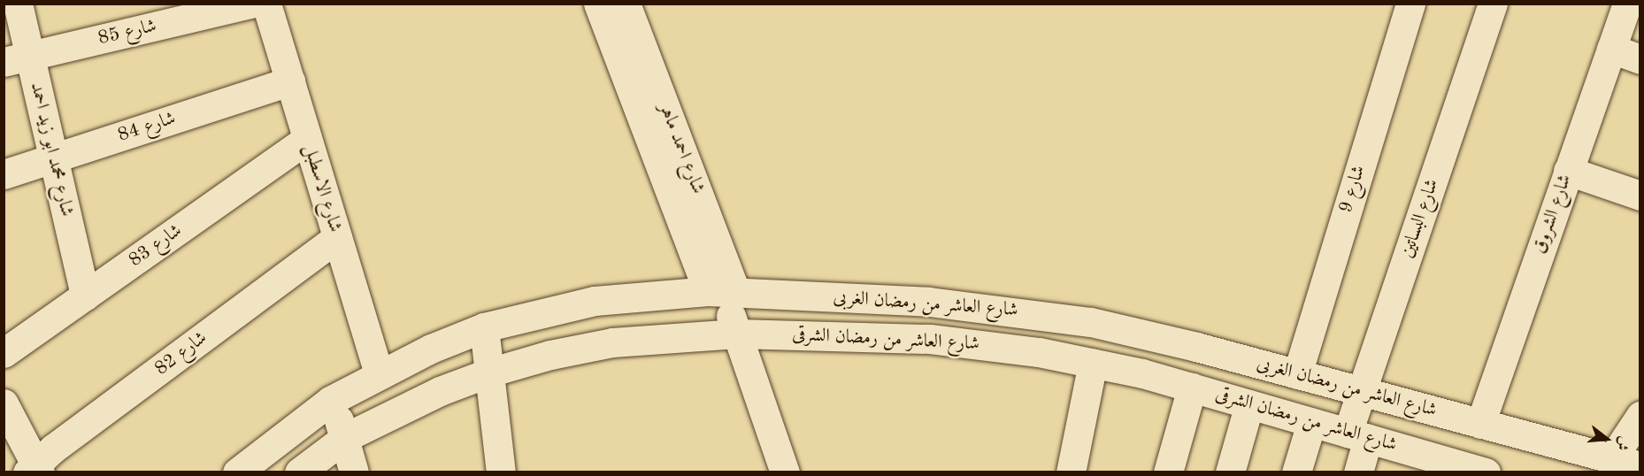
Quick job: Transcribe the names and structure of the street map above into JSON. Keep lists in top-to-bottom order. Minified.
{"streets":{"street":["شارع 85","شارع 84","شارع احمد ماهر","شارع محمد ابو زيد احمد","شارع الاسطبل","شارع 9","شارع الشروق","شارع البساتين","شارع 83","شارع العاشر من رمضان الغربى","شارع العاشر من رمضان الشرقى","شارع 82"]},"crossings":[["شارع 85","شارع محمد ابو زيد احمد"],["شارع 84","شارع محمد ابو زيد احمد"],["شارع 84","شارع الاسطبل"],["شارع احمد ماهر","شارع العاشر من رمضان الغربى"],["شارع احمد ماهر","شارع العاشر من رمضان الشرقى"],["شارع محمد ابو زيد احمد","شارع 83"],["شارع الاسطبل","شارع 83"],["شارع الاسطبل","شارع العاشر من رمضان الغربى"],["شارع الاسطبل","شارع 82"],["شارع 9","شارع العاشر من رمضان الغربى"],["شارع الشروق","شارع العاشر من رمضان الغربى"],["شارع البساتين","شارع العاشر من رمضان الغربى"],["شارع البساتين","شارع العاشر من رمضان الشرقى"]],"north":"right"}
